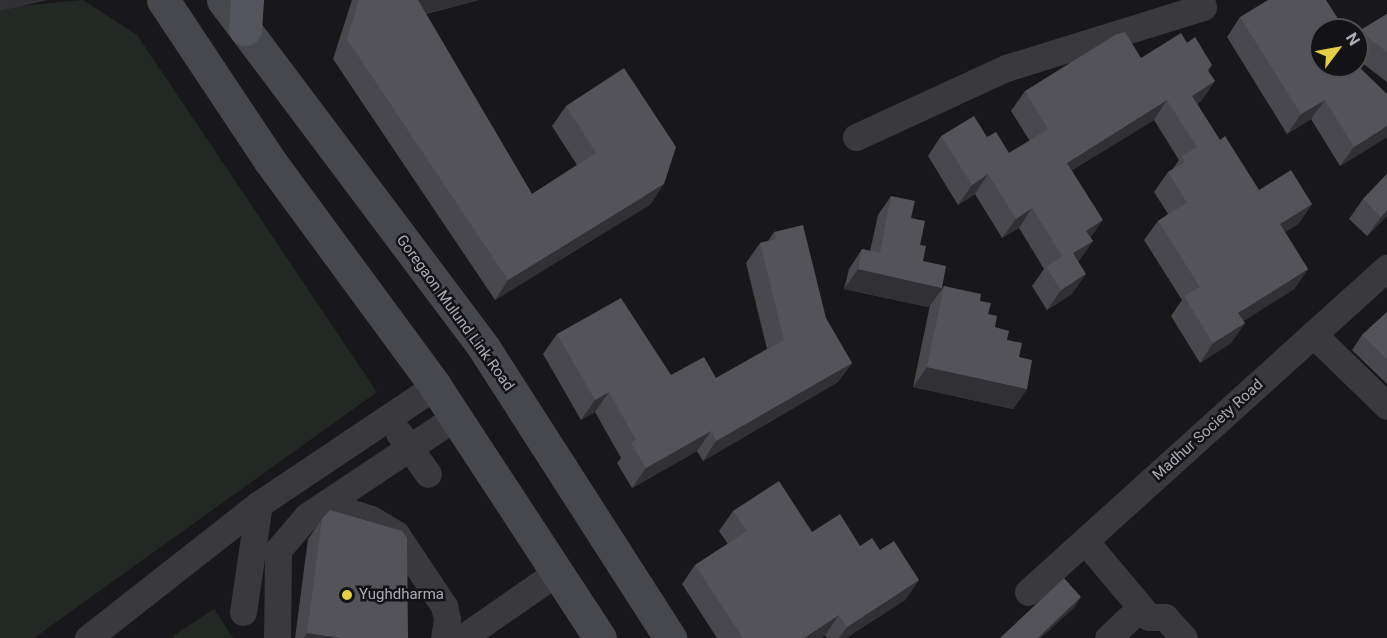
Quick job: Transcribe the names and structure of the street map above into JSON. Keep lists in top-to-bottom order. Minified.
{"streets":{"main road":["Goregaon Mulund Link Road"],"street":["Madhur Society Road"]},"places":["Yughdharma"],"north":"top right"}
